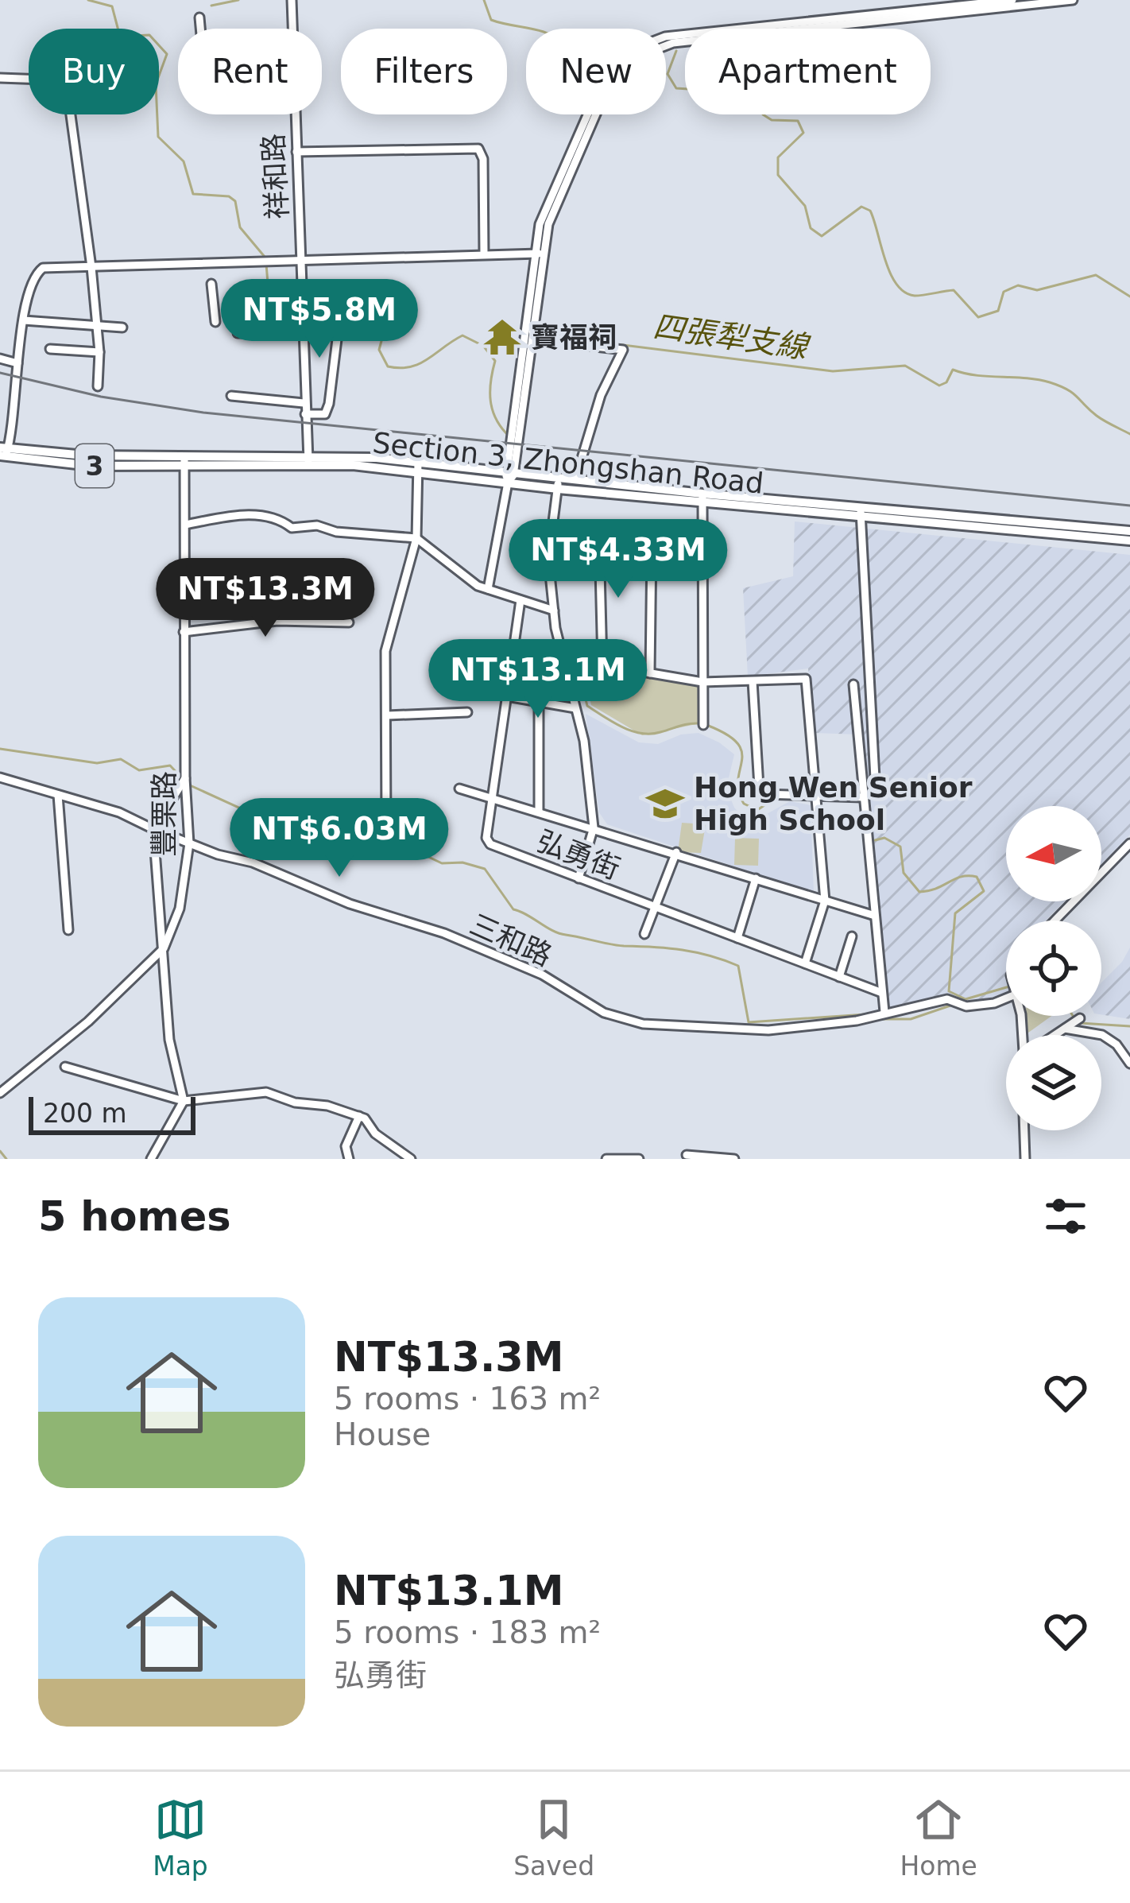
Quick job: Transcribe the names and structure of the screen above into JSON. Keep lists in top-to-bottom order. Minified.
{"streets":{"main road":["Section 3, Zhongshan Road","3"],"street":["祥和路","豐栗路","弘勇街","三和路"]},"crossings":[["祥和路","Section 3, Zhongshan Road"],["Section 3, Zhongshan Road","豐栗路"],["豐栗路","三和路"]],"water":["四張犁支線"],"places":{"temple":["寶福祠"],"school or university":["Hong Wen Senior High School"]},"scale_bar":"200 m","north":"left","page":{"chip":["Buy","Rent","Filters","New","Apartment"],"price":["NT$5.8M","NT$4.33M","NT$13.3M","NT$13.1M","NT$6.03M"],"scale":"200 m","heading":"5 homes","list":[{"name":"NT$13.3M","note":"5 rooms · 163 m² · House"},{"name":"NT$13.1M","note":"5 rooms · 183 m² · 弘勇街"}],"tabs":["Map","Saved","Home"]}}
